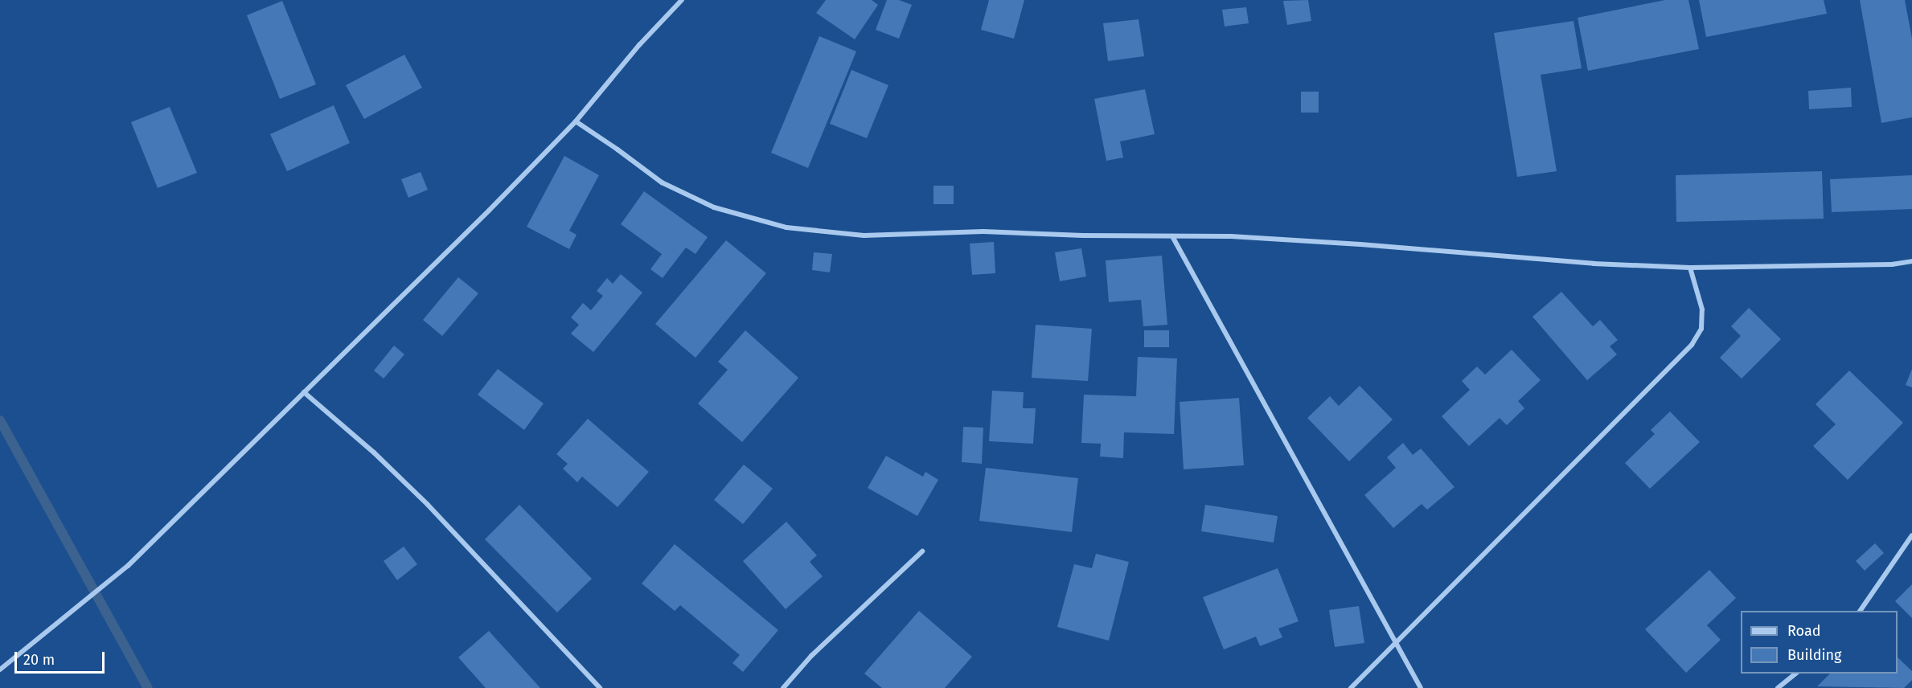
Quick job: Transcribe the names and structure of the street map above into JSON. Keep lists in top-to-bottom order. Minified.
{"legend":["Road","Building"],"scale_bar":"20 m"}
